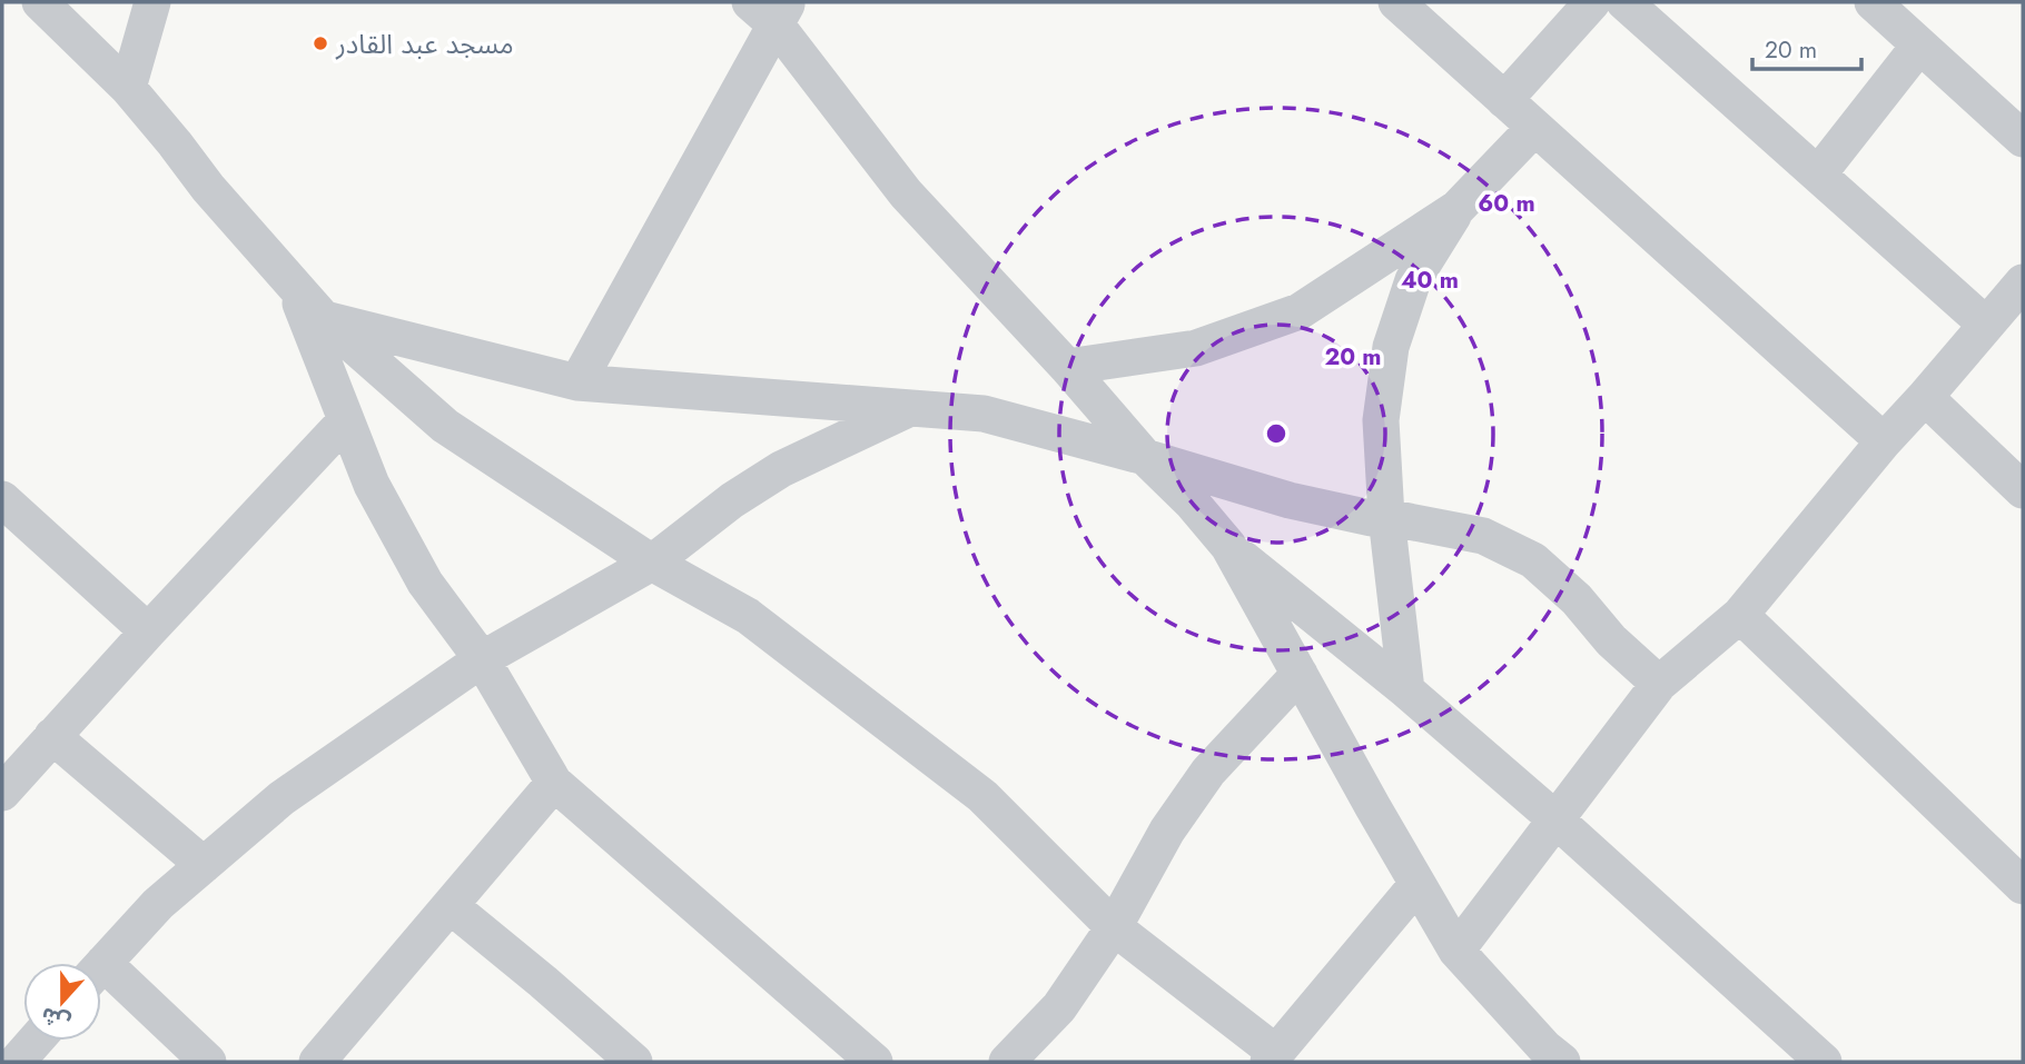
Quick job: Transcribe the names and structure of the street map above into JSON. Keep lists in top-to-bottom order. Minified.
{"places":["مسجد عبد القادر"],"scale_bar":"20 m","north":"bottom","rings":["60 m","40 m","20 m"]}
